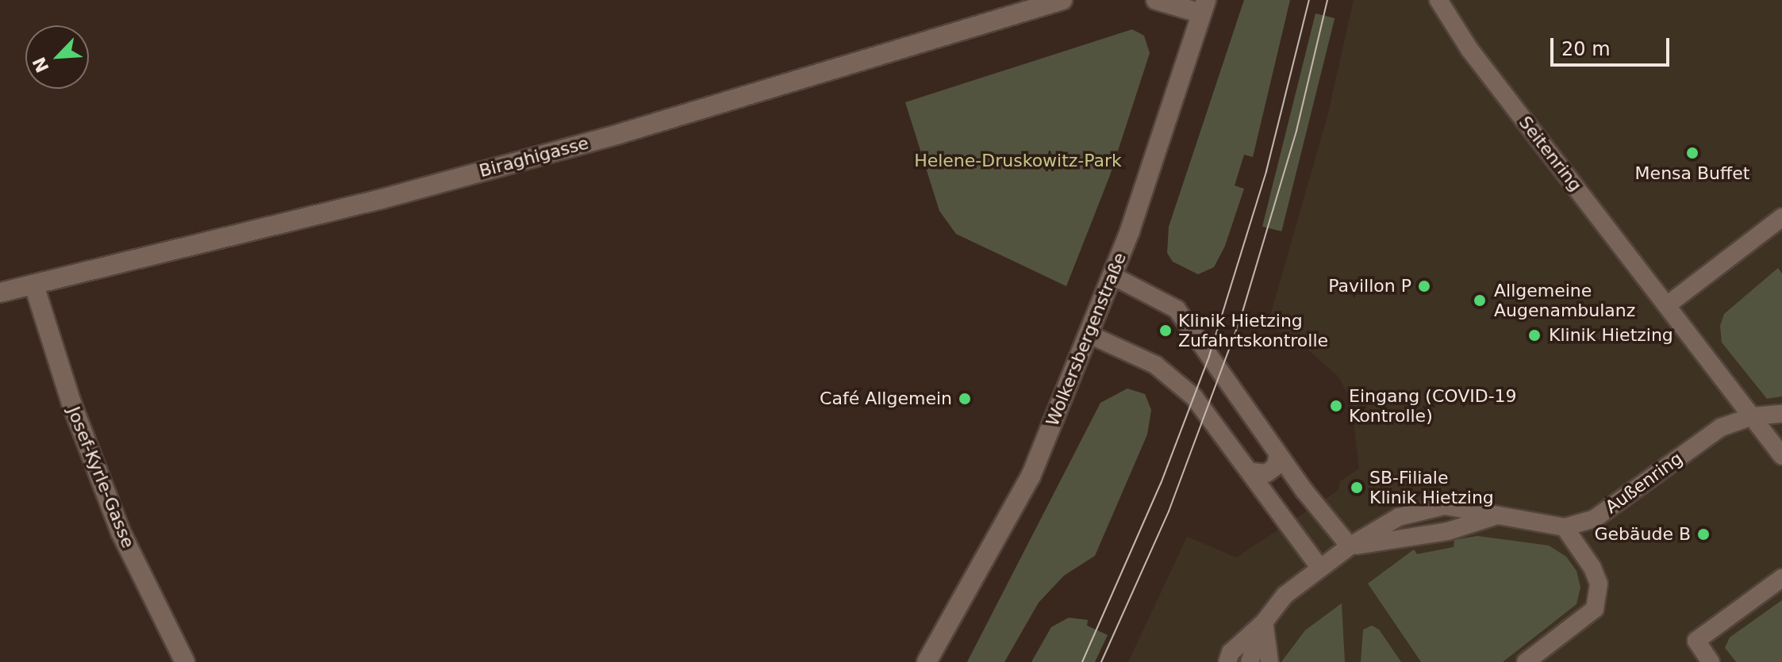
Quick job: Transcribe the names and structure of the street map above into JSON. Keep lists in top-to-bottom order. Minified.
{"streets":{"street":["Biraghigasse","Wolkersbergenstraße","Josef-Kyrle-Gasse"],"lane":["Seitenring","Außenring"]},"crossings":[["Seitenring","Außenring"],["Biraghigasse","Josef-Kyrle-Gasse"]],"parks":["Helene-Druskowitz-Park"],"places":["Mensa Buffet","Pavillon P","Allgemeine Augenambulanz","Klinik Hietzing Zufahrtskontrolle","Klinik Hietzing","Café Allgemein","Eingang (COVID-19 Kontrolle)","SB-Filiale Klinik Hietzing","Gebäude B"],"scale_bar":"20 m","north":"bottom left"}
